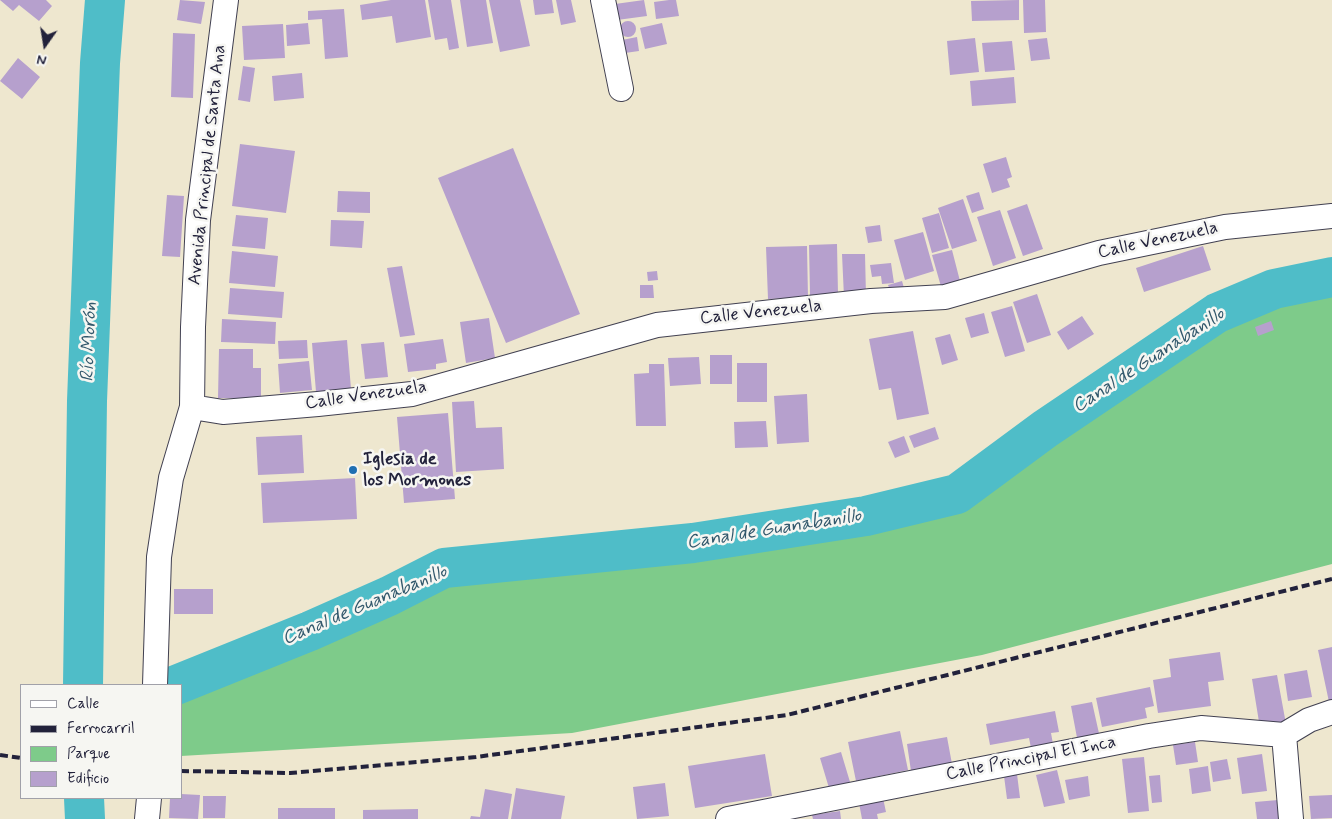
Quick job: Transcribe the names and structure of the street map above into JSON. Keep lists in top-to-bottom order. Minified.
{"streets":{"street":["Avenida Principal de Santa Ana","Calle Venezuela","Calle Principal El Inca"]},"crossings":[["Avenida Principal de Santa Ana","Calle Venezuela"]],"water":["Río Morón","Canal de Guanabanillo"],"places":["Iglesia de los Mormones"],"legend":["Calle","Ferrocarril","Parque","Edificio"],"north":"bottom"}
